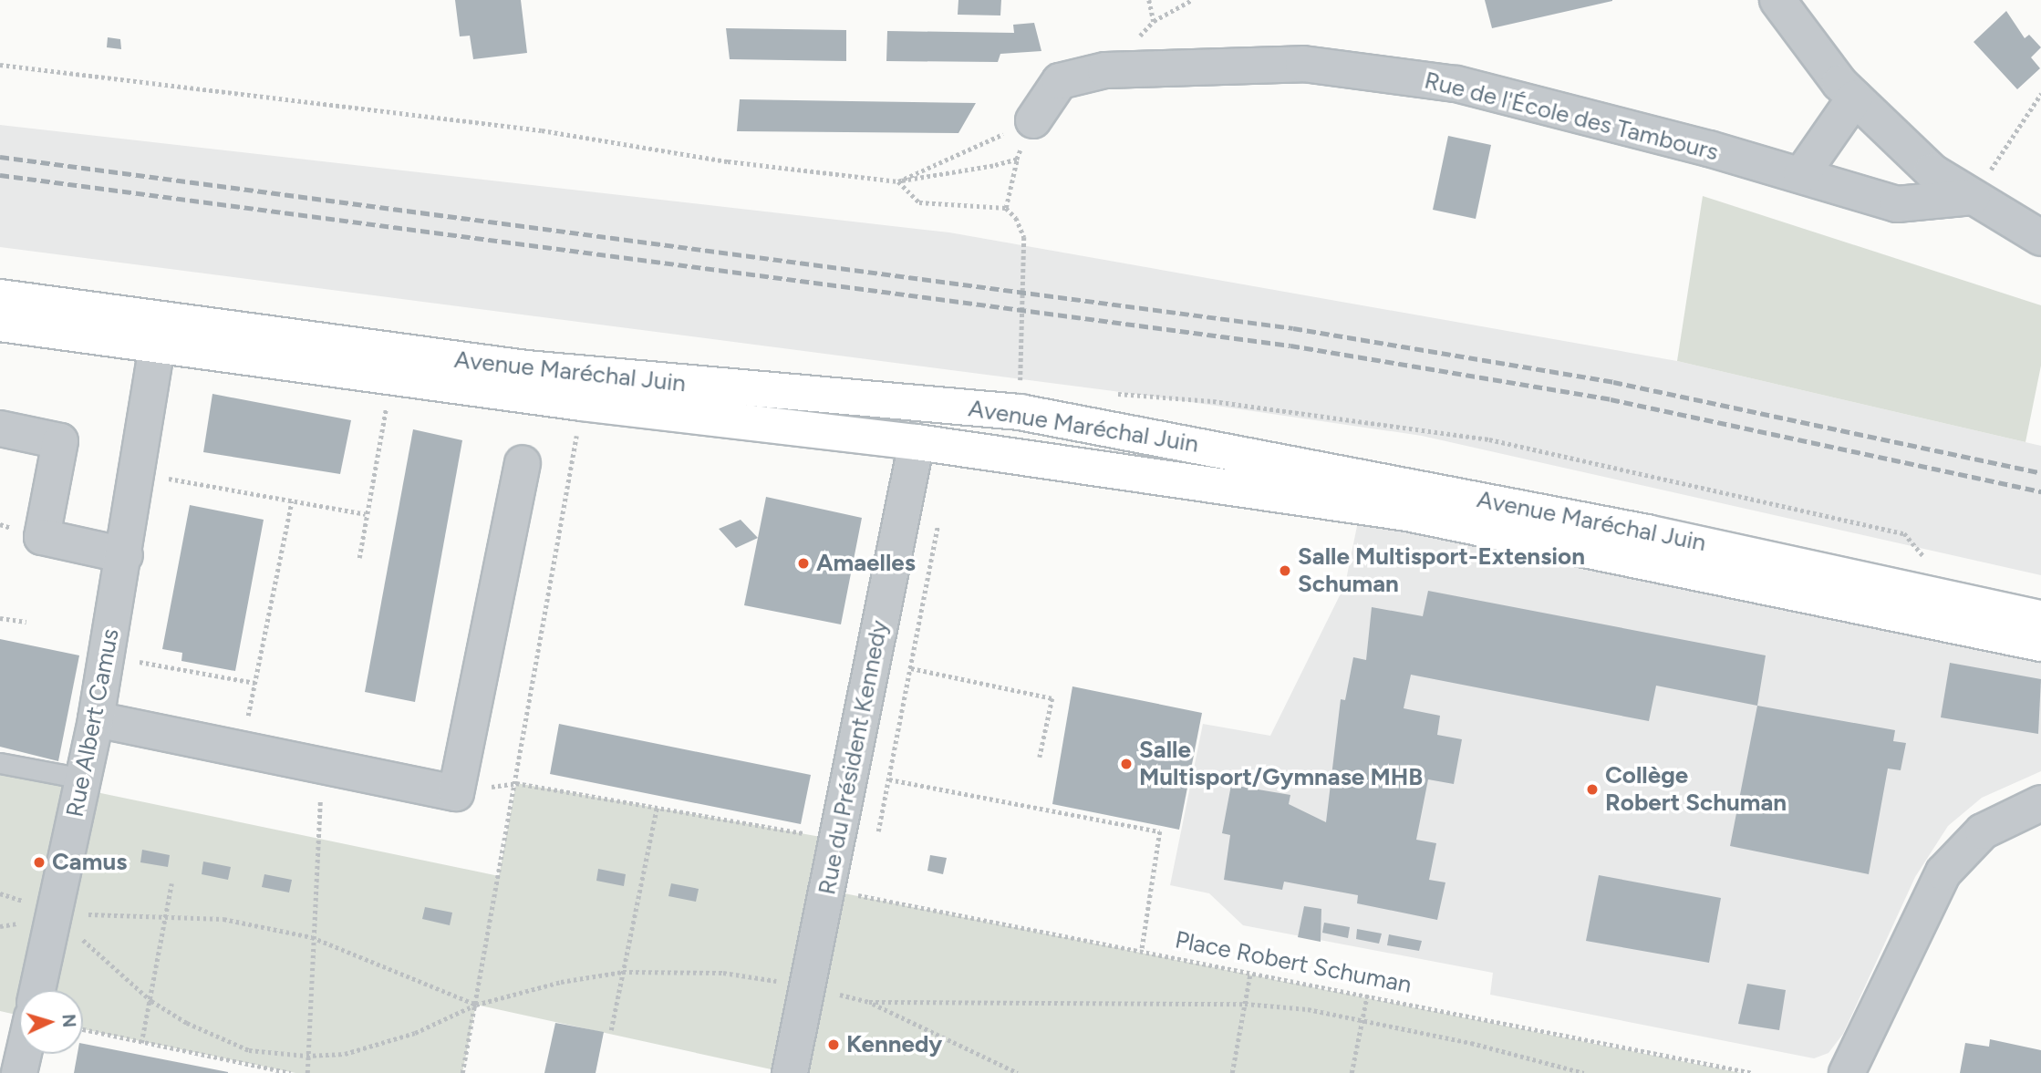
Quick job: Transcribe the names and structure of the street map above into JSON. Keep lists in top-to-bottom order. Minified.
{"streets":{"main road":["Avenue Maréchal Juin"],"street":["Rue de l'École des Tambours","Rue Albert Camus","Rue du Président Kennedy"],"path":["Place Robert Schuman"]},"crossings":[["Avenue Maréchal Juin","Rue Albert Camus"],["Avenue Maréchal Juin","Rue du Président Kennedy"],["Rue du Président Kennedy","Place Robert Schuman"]],"places":["Amaelles","Salle Multisport-Extension Schuman","Salle Multisport/Gymnase MHB","Collège Robert Schuman","Camus","Kennedy"],"north":"right"}
